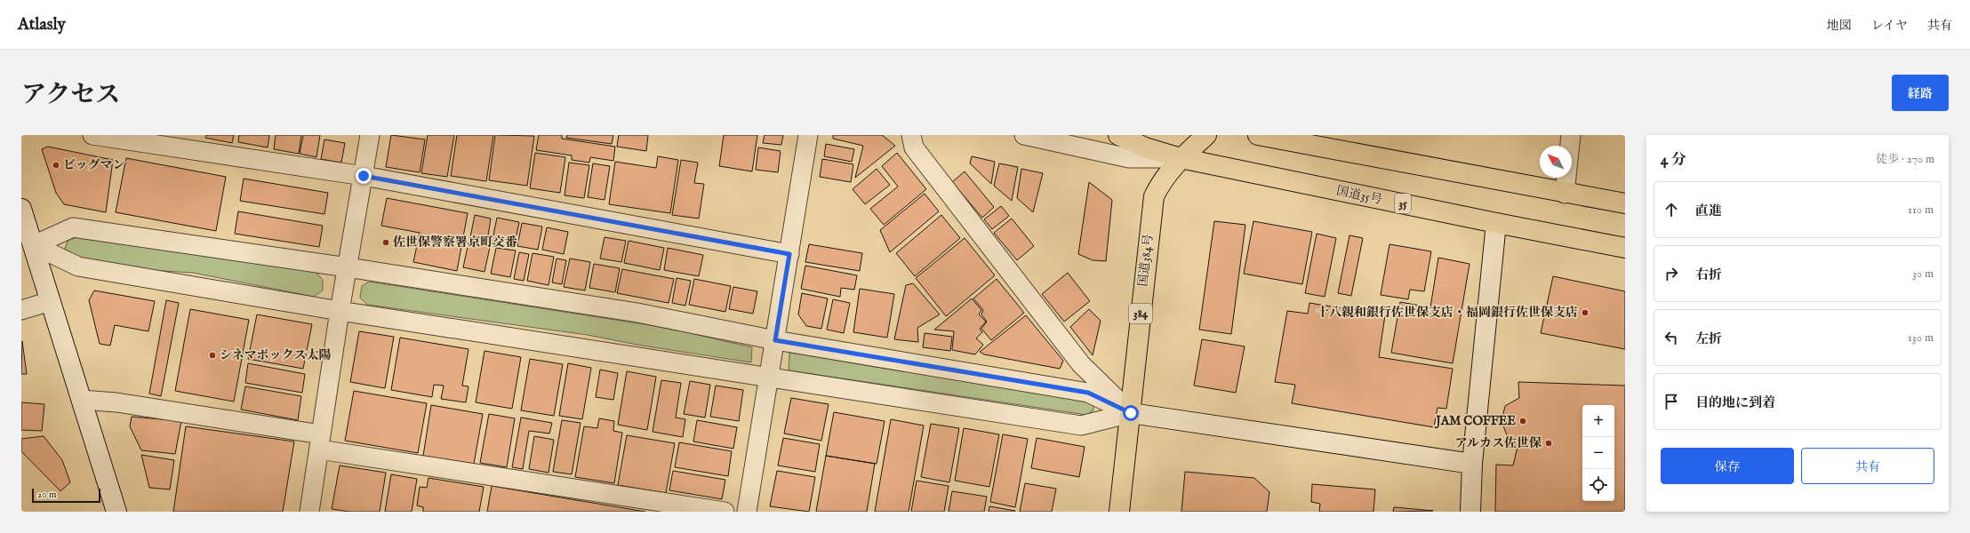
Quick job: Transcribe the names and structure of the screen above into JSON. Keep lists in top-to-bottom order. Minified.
{"streets":{"highway":["国道35号","35","国道384号","384"]},"crossings":[["国道35号","国道384号"]],"places":["ビッグマン","佐世保警察署京町交番","十八親和銀行佐世保支店・福岡銀行佐世保支店","シネマボックス太陽","JAM COFFEE","アルカス佐世保"],"scale_bar":"20 m","north":"top left","page":{"header":"Atlasly","nav":["地図","レイヤ","共有"],"title":"アクセス","buttons":["経路",["保存","共有"]],"heading":["4 分","徒歩 · 270 m"],"list":[["直進","110 m"],["右折","30 m"],["左折","130 m"],"目的地に到着"],"map_buttons":["+","−"],"scale":"20 m"}}
